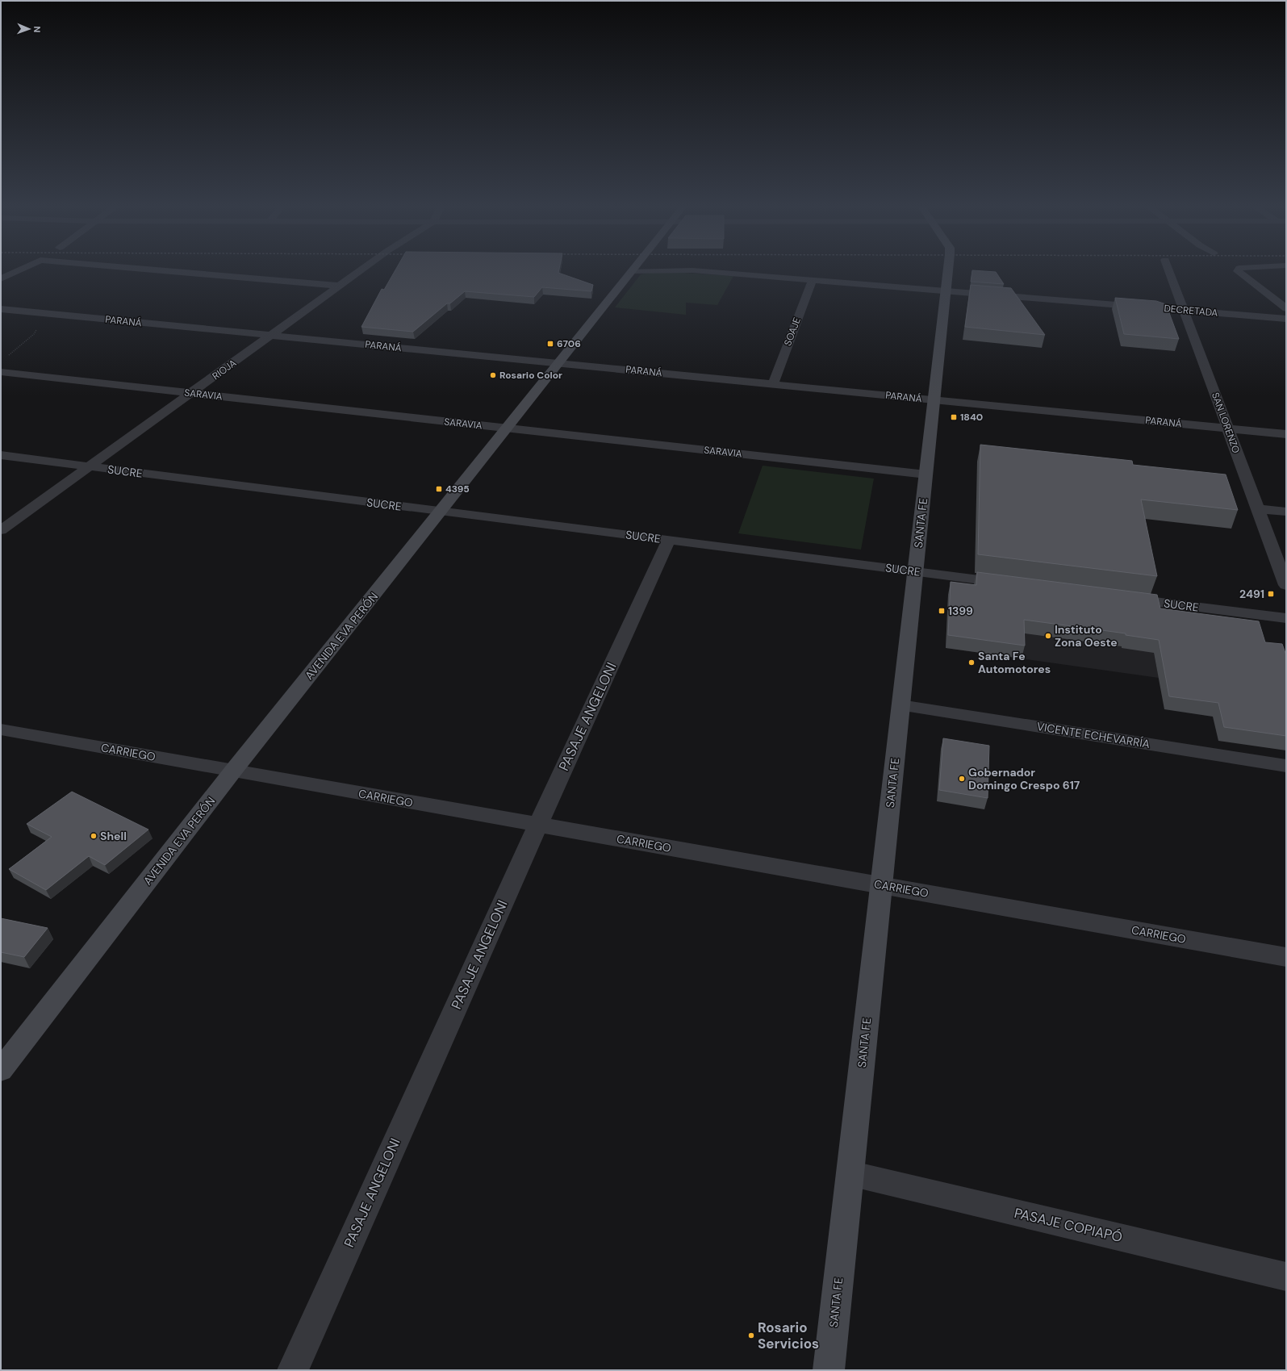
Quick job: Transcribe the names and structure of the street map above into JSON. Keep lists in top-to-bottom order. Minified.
{"streets":{"main road":["SANTA FE","AVENIDA EVA PERÓN"],"street":["DECRETADA","PARANÁ","SOAJE","RIOJA","SARAVIA","SAN LORENZO","SUCRE","PASAJE ANGELONI","VICENTE ECHEVARRÍA","CARRIEGO","PASAJE COPIAPÓ"]},"crossings":[["DECRETADA","SOAJE"],["DECRETADA","SAN LORENZO"],["DECRETADA","SANTA FE"],["DECRETADA","AVENIDA EVA PERÓN"],["PARANÁ","SOAJE"],["PARANÁ","RIOJA"],["PARANÁ","SAN LORENZO"],["PARANÁ","SANTA FE"],["PARANÁ","AVENIDA EVA PERÓN"],["RIOJA","SARAVIA"],["RIOJA","SUCRE"],["SARAVIA","SANTA FE"],["SARAVIA","AVENIDA EVA PERÓN"],["SUCRE","SANTA FE"],["SUCRE","AVENIDA EVA PERÓN"],["SUCRE","PASAJE ANGELONI"],["SANTA FE","VICENTE ECHEVARRÍA"],["SANTA FE","CARRIEGO"],["SANTA FE","PASAJE COPIAPÓ"],["AVENIDA EVA PERÓN","CARRIEGO"],["PASAJE ANGELONI","CARRIEGO"]],"places":{"transit":["6706","1840","4395","2491","1399"],"other":["Rosario Color","Instituto Zona Oeste","Santa Fe Automotores","Gobernador Domingo Crespo 617","Shell","Rosario Servicios"]},"north":"right"}
